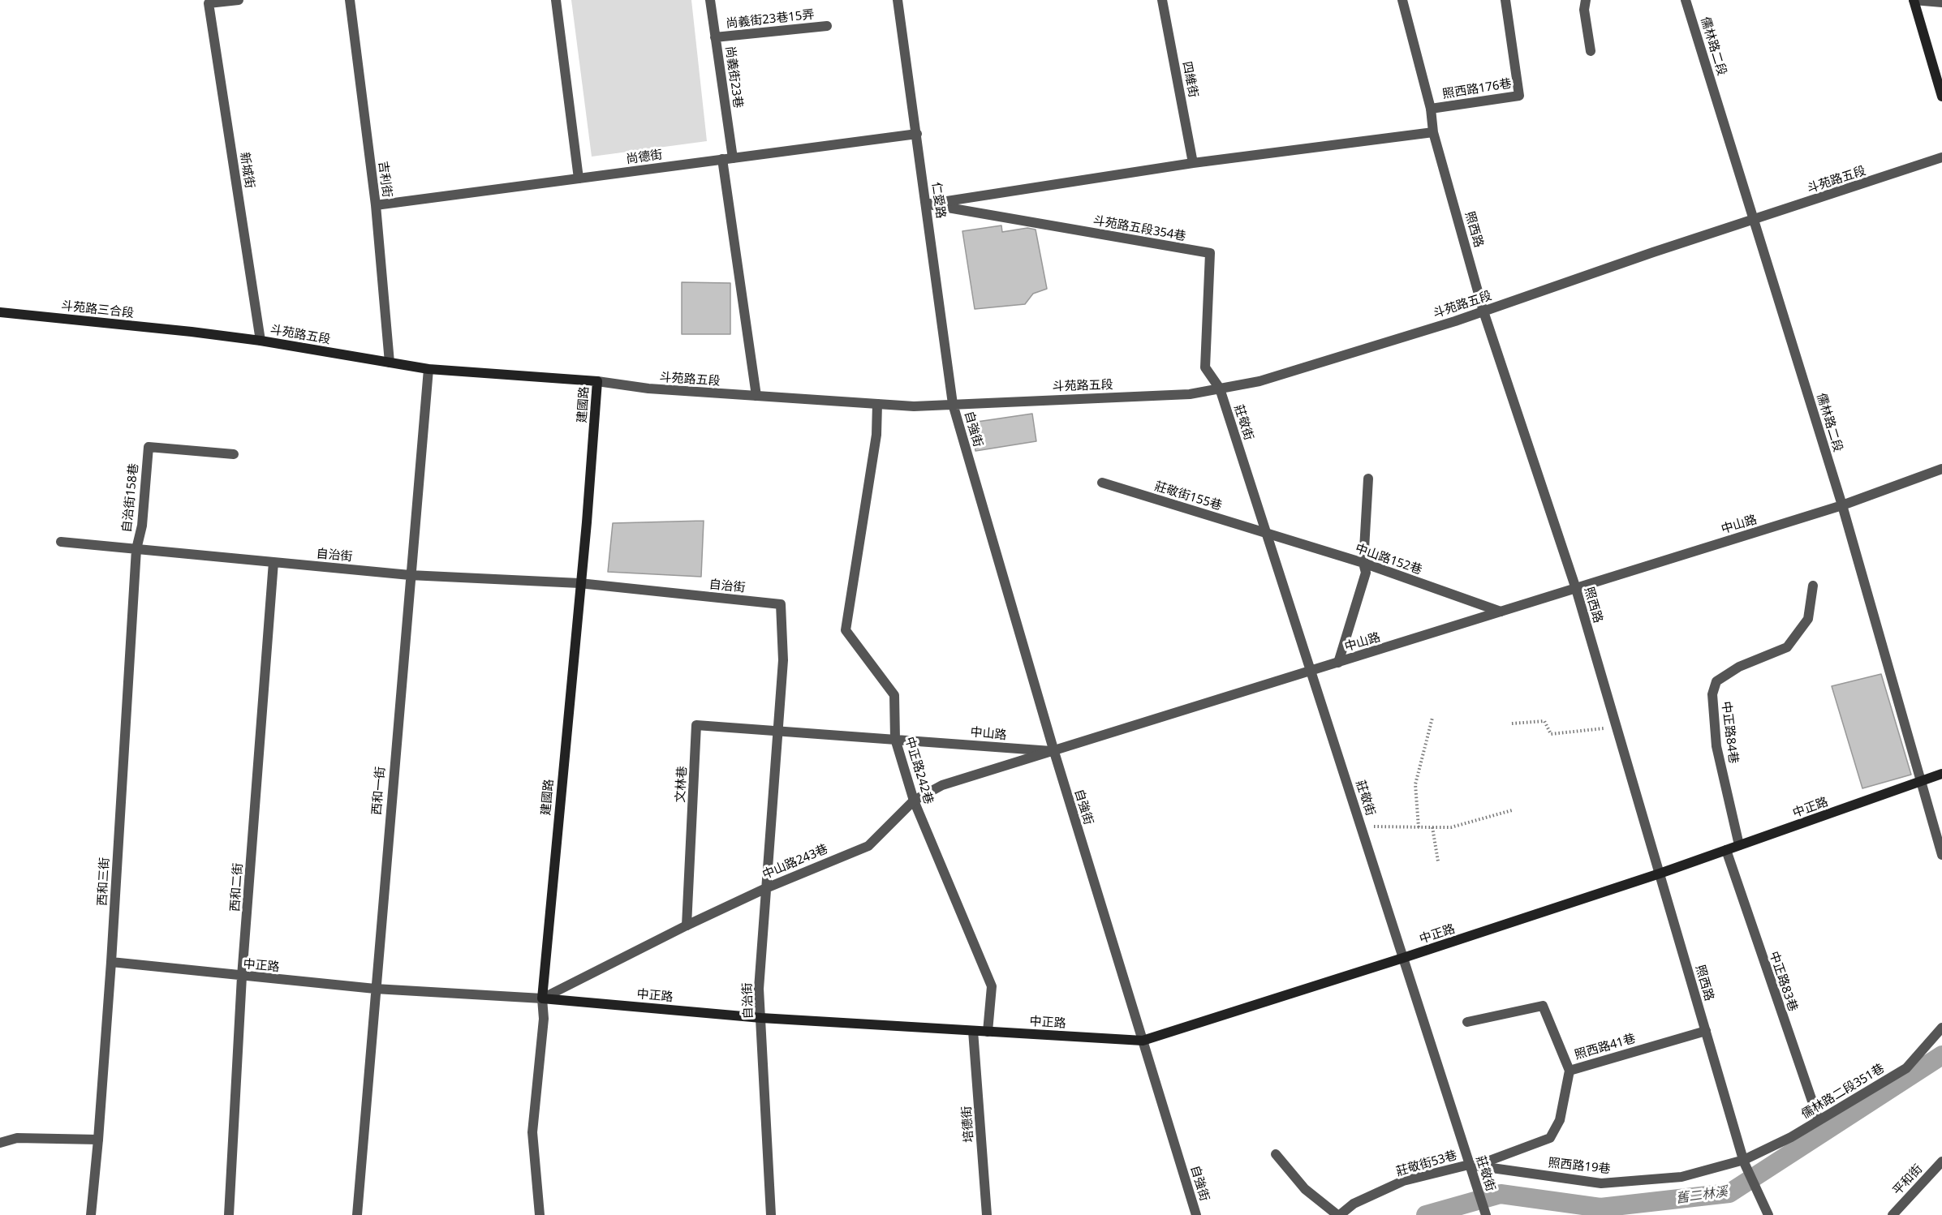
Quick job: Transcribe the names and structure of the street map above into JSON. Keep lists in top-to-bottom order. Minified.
{"streets":{"main road":["斗苑路五段","斗苑路三合段","建國路","中正路"],"street":["尚義街23巷15弄","儒林路二段","尚義街23巷","四維街","照西路176巷","尚德街","新城街","吉利街","仁愛路","斗苑路五段354巷","照西路","莊敬街","自強街","莊敬街155巷","自治街158巷","中山路","自治街","中山路152巷","中正路84巷","中正路242巷","文林巷","西和一街","中山路243巷","西和三街","西和二街","中正路83巷","照西路41巷","儒林路二段351巷","培德街","莊敬街53巷","照西路19巷","平和街"]},"crossings":[["尚義街23巷15弄","尚義街23巷"],["儒林路二段","斗苑路五段"],["儒林路二段","中山路"],["儒林路二段","中正路"],["尚義街23巷","尚德街"],["尚義街23巷","斗苑路五段"],["照西路176巷","照西路"],["尚德街","吉利街"],["尚德街","仁愛路"],["新城街","斗苑路五段"],["吉利街","斗苑路五段"],["斗苑路五段","仁愛路"],["斗苑路五段","斗苑路五段354巷"],["斗苑路五段","照西路"],["斗苑路五段","斗苑路三合段"],["斗苑路五段","建國路"],["斗苑路五段","莊敬街"],["斗苑路五段","自強街"],["斗苑路五段","中正路242巷"],["斗苑路五段","西和一街"],["仁愛路","斗苑路五段354巷"],["仁愛路","自強街"],["斗苑路五段354巷","莊敬街"],["照西路","中山路"],["照西路","中正路"],["照西路","照西路41巷"],["照西路","儒林路二段351巷"],["照西路","照西路19巷"],["建國路","自治街"],["建國路","中正路"],["建國路","中山路243巷"],["莊敬街","莊敬街155巷"],["莊敬街","中山路"],["莊敬街","中山路152巷"],["莊敬街","中正路"],["莊敬街","莊敬街53巷"],["莊敬街","照西路19巷"],["自強街","中山路"],["自強街","中正路"],["自強街","中山路243巷"],["莊敬街155巷","中山路152巷"],["自治街158巷","自治街"],["自治街158巷","西和三街"],["中山路","自治街"],["中山路","中山路152巷"],["中山路","中正路242巷"],["中山路","文林巷"],["中山路","中山路243巷"],["自治街","文林巷"],["自治街","西和一街"],["自治街","中正路"],["自治街","中山路243巷"],["自治街","西和三街"],["自治街","西和二街"],["中正路84巷","中正路"],["中正路242巷","中正路"],["中正路242巷","中山路243巷"],["文林巷","中山路243巷"],["西和一街","中正路"],["中正路","中山路243巷"],["中正路","西和三街"],["中正路","西和二街"],["中正路","中正路83巷"],["中正路","培德街"],["中正路83巷","儒林路二段351巷"],["照西路41巷","莊敬街53巷"],["儒林路二段351巷","照西路19巷"],["莊敬街53巷","照西路19巷"]],"water":["舊二林溪"]}
